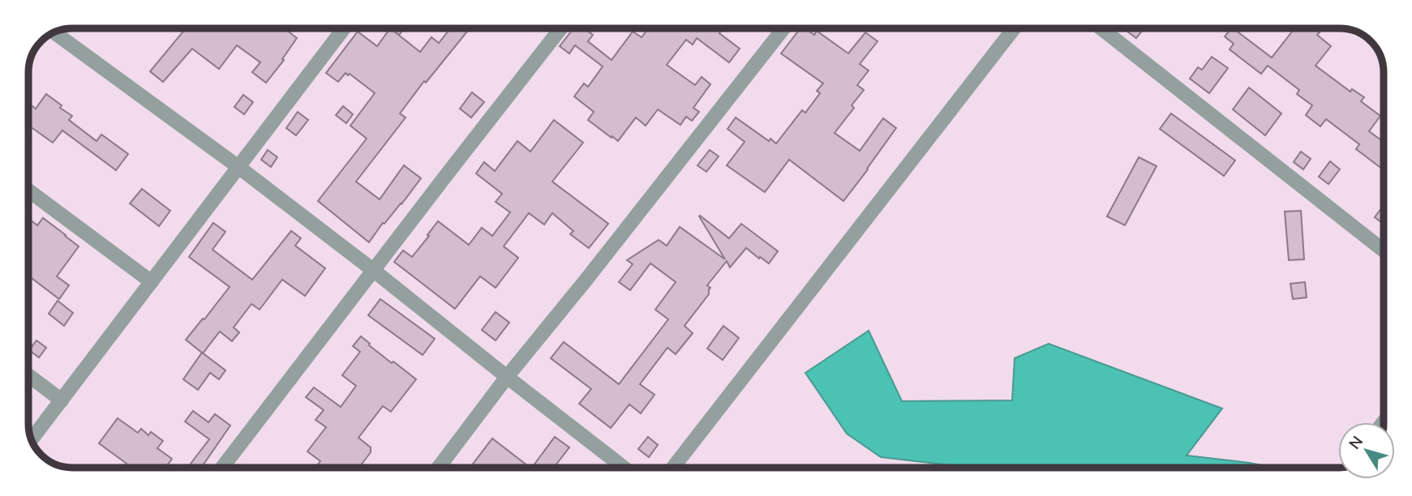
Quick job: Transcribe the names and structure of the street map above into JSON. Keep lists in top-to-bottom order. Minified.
{"north":"top left"}
